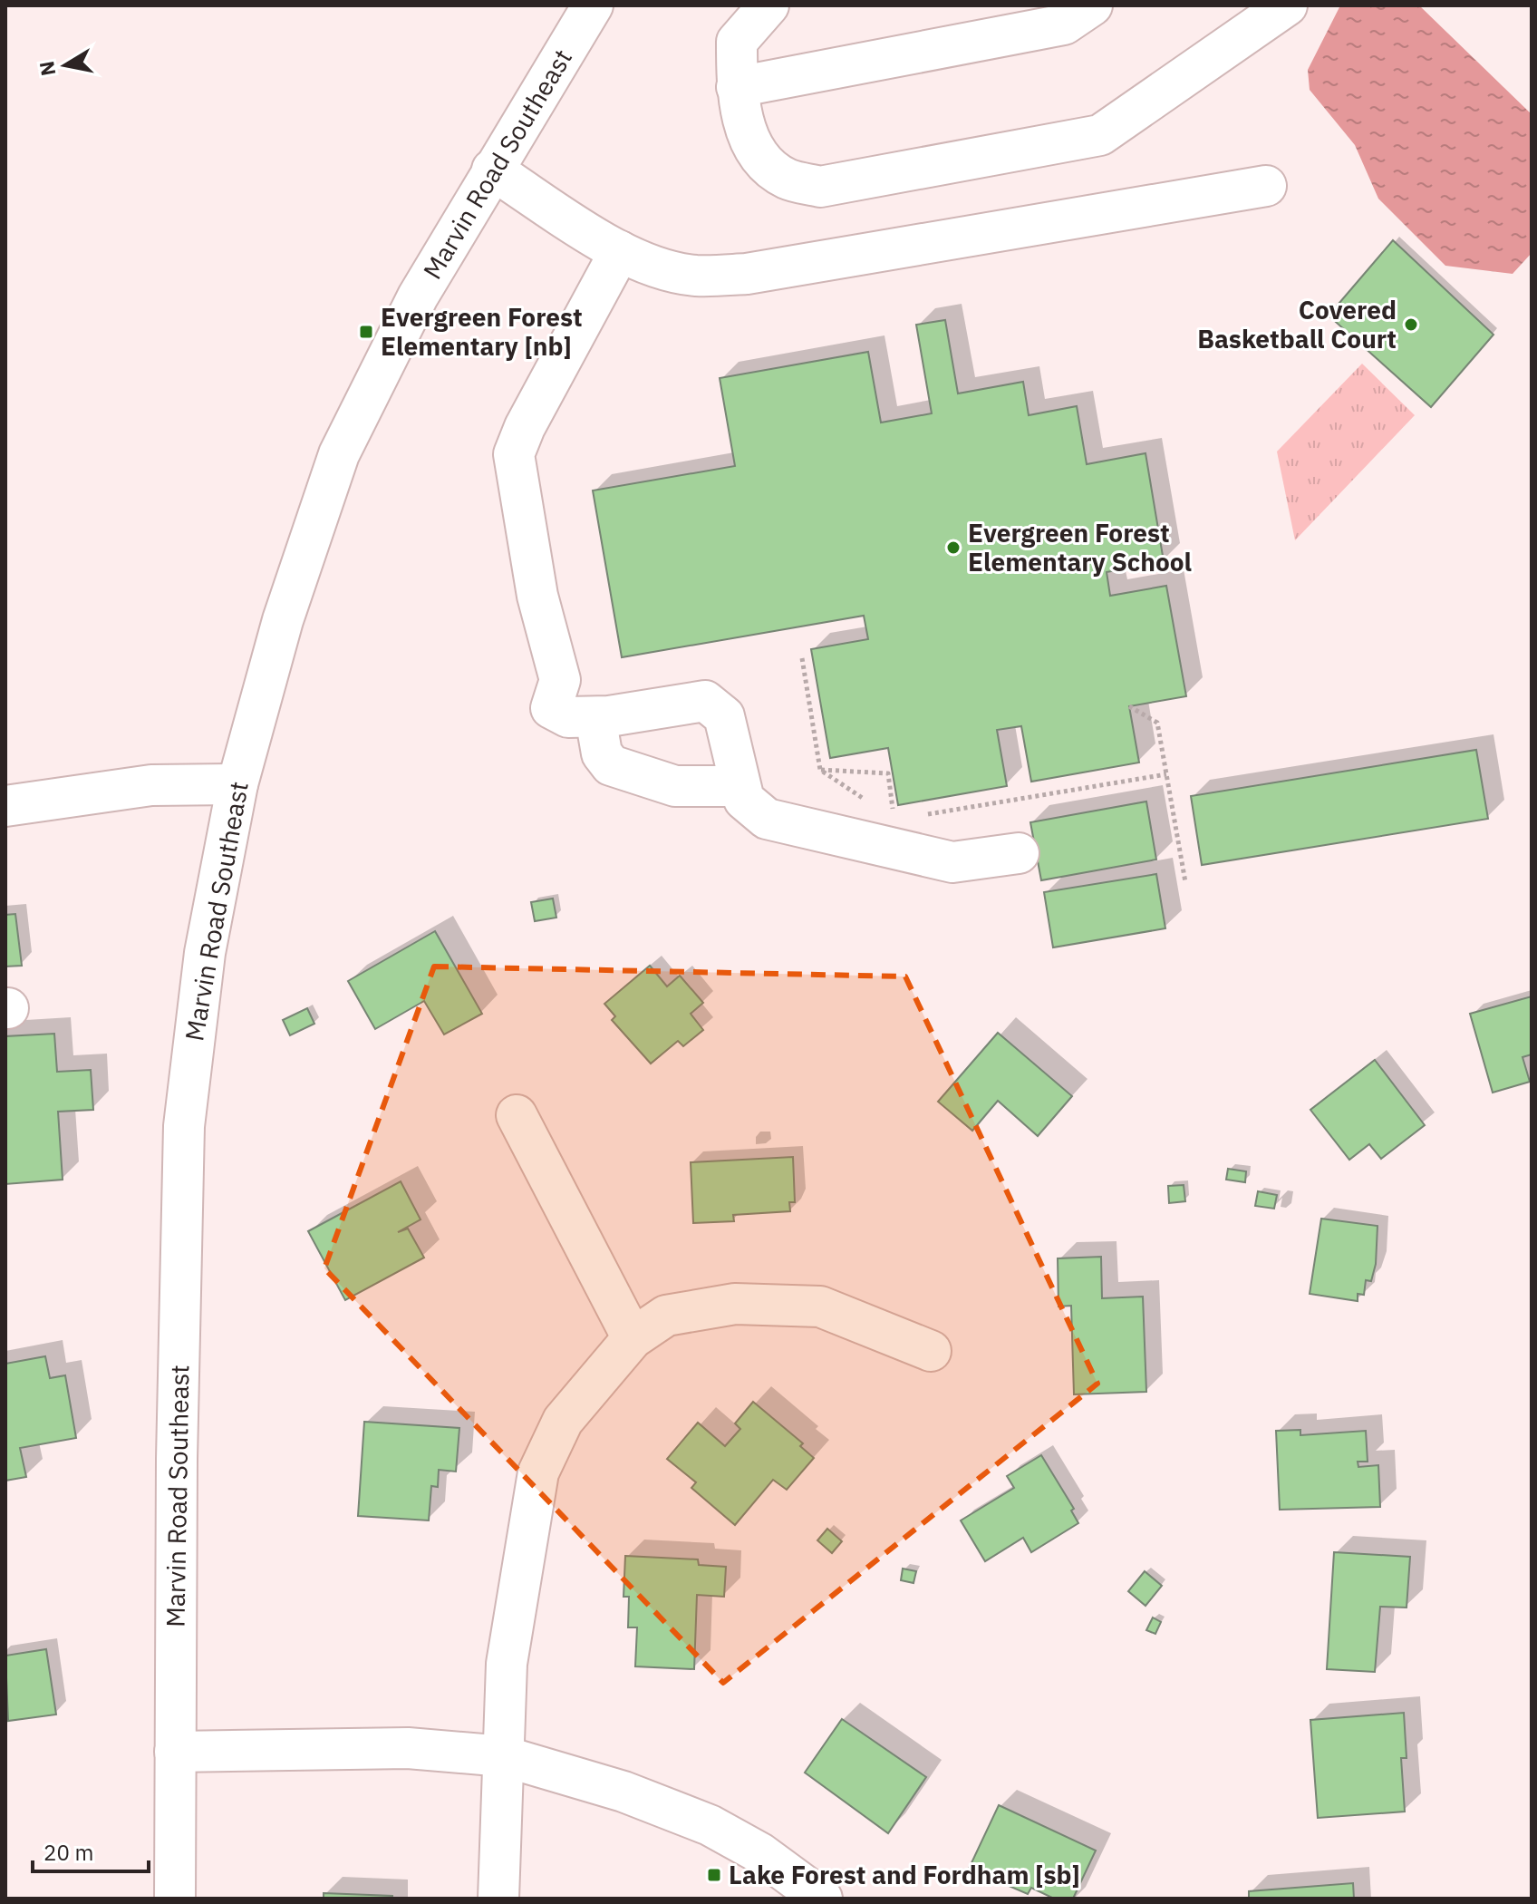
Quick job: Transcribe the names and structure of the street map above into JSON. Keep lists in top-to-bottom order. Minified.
{"streets":{"street":["Marvin Road Southeast"]},"places":{"other":["Covered Basketball Court","Evergreen Forest Elementary School"],"transit":["Evergreen Forest Elementary [nb]","Lake Forest and Fordham [sb]"]},"scale_bar":"20 m","north":"left"}
